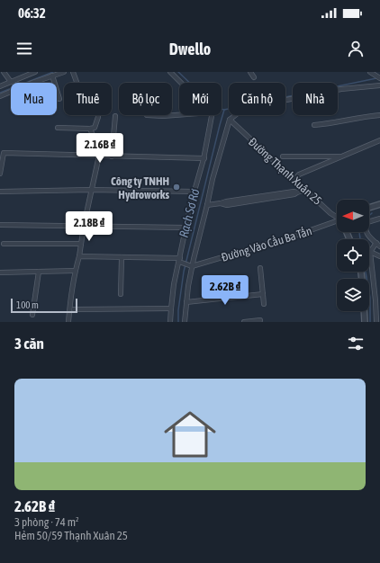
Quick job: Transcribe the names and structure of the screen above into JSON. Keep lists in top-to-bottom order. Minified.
{"streets":{"street":["Đường Thạnh Xuân 25","Đường Vào Cầu Ba Tấn"]},"water":["Rạch Sơ Rơ"],"places":["Công ty TNHH Hydroworks"],"scale_bar":"100 m","north":"left","page":{"status":"06:32","header":"Dwello","chip":["Mua","Thuê","Bộ lọc","Mới","Căn hộ","Nhà"],"price":["2.16B ₫","2.18B ₫","2.62B ₫"],"scale":"100 m","heading":"3 căn","list":[{"name":"2.62B ₫","note":"3 phòng · 74 m² · Hẻm 50/59 Thạnh Xuân 25"}]}}
